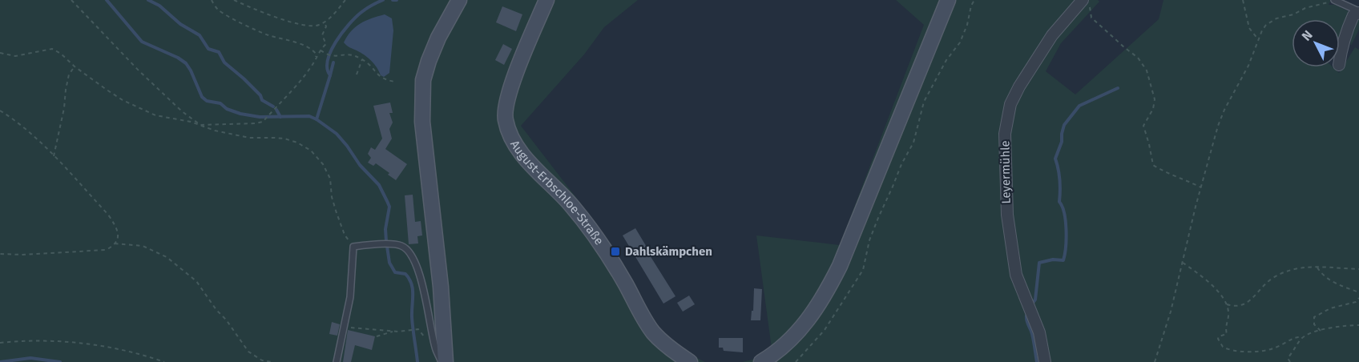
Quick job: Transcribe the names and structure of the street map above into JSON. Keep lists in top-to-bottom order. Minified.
{"streets":{"main road":["August-Erbschloe-Straße"],"street":["Leyermühle"]},"places":{"transit":["Dahlskämpchen"]},"north":"top left"}
